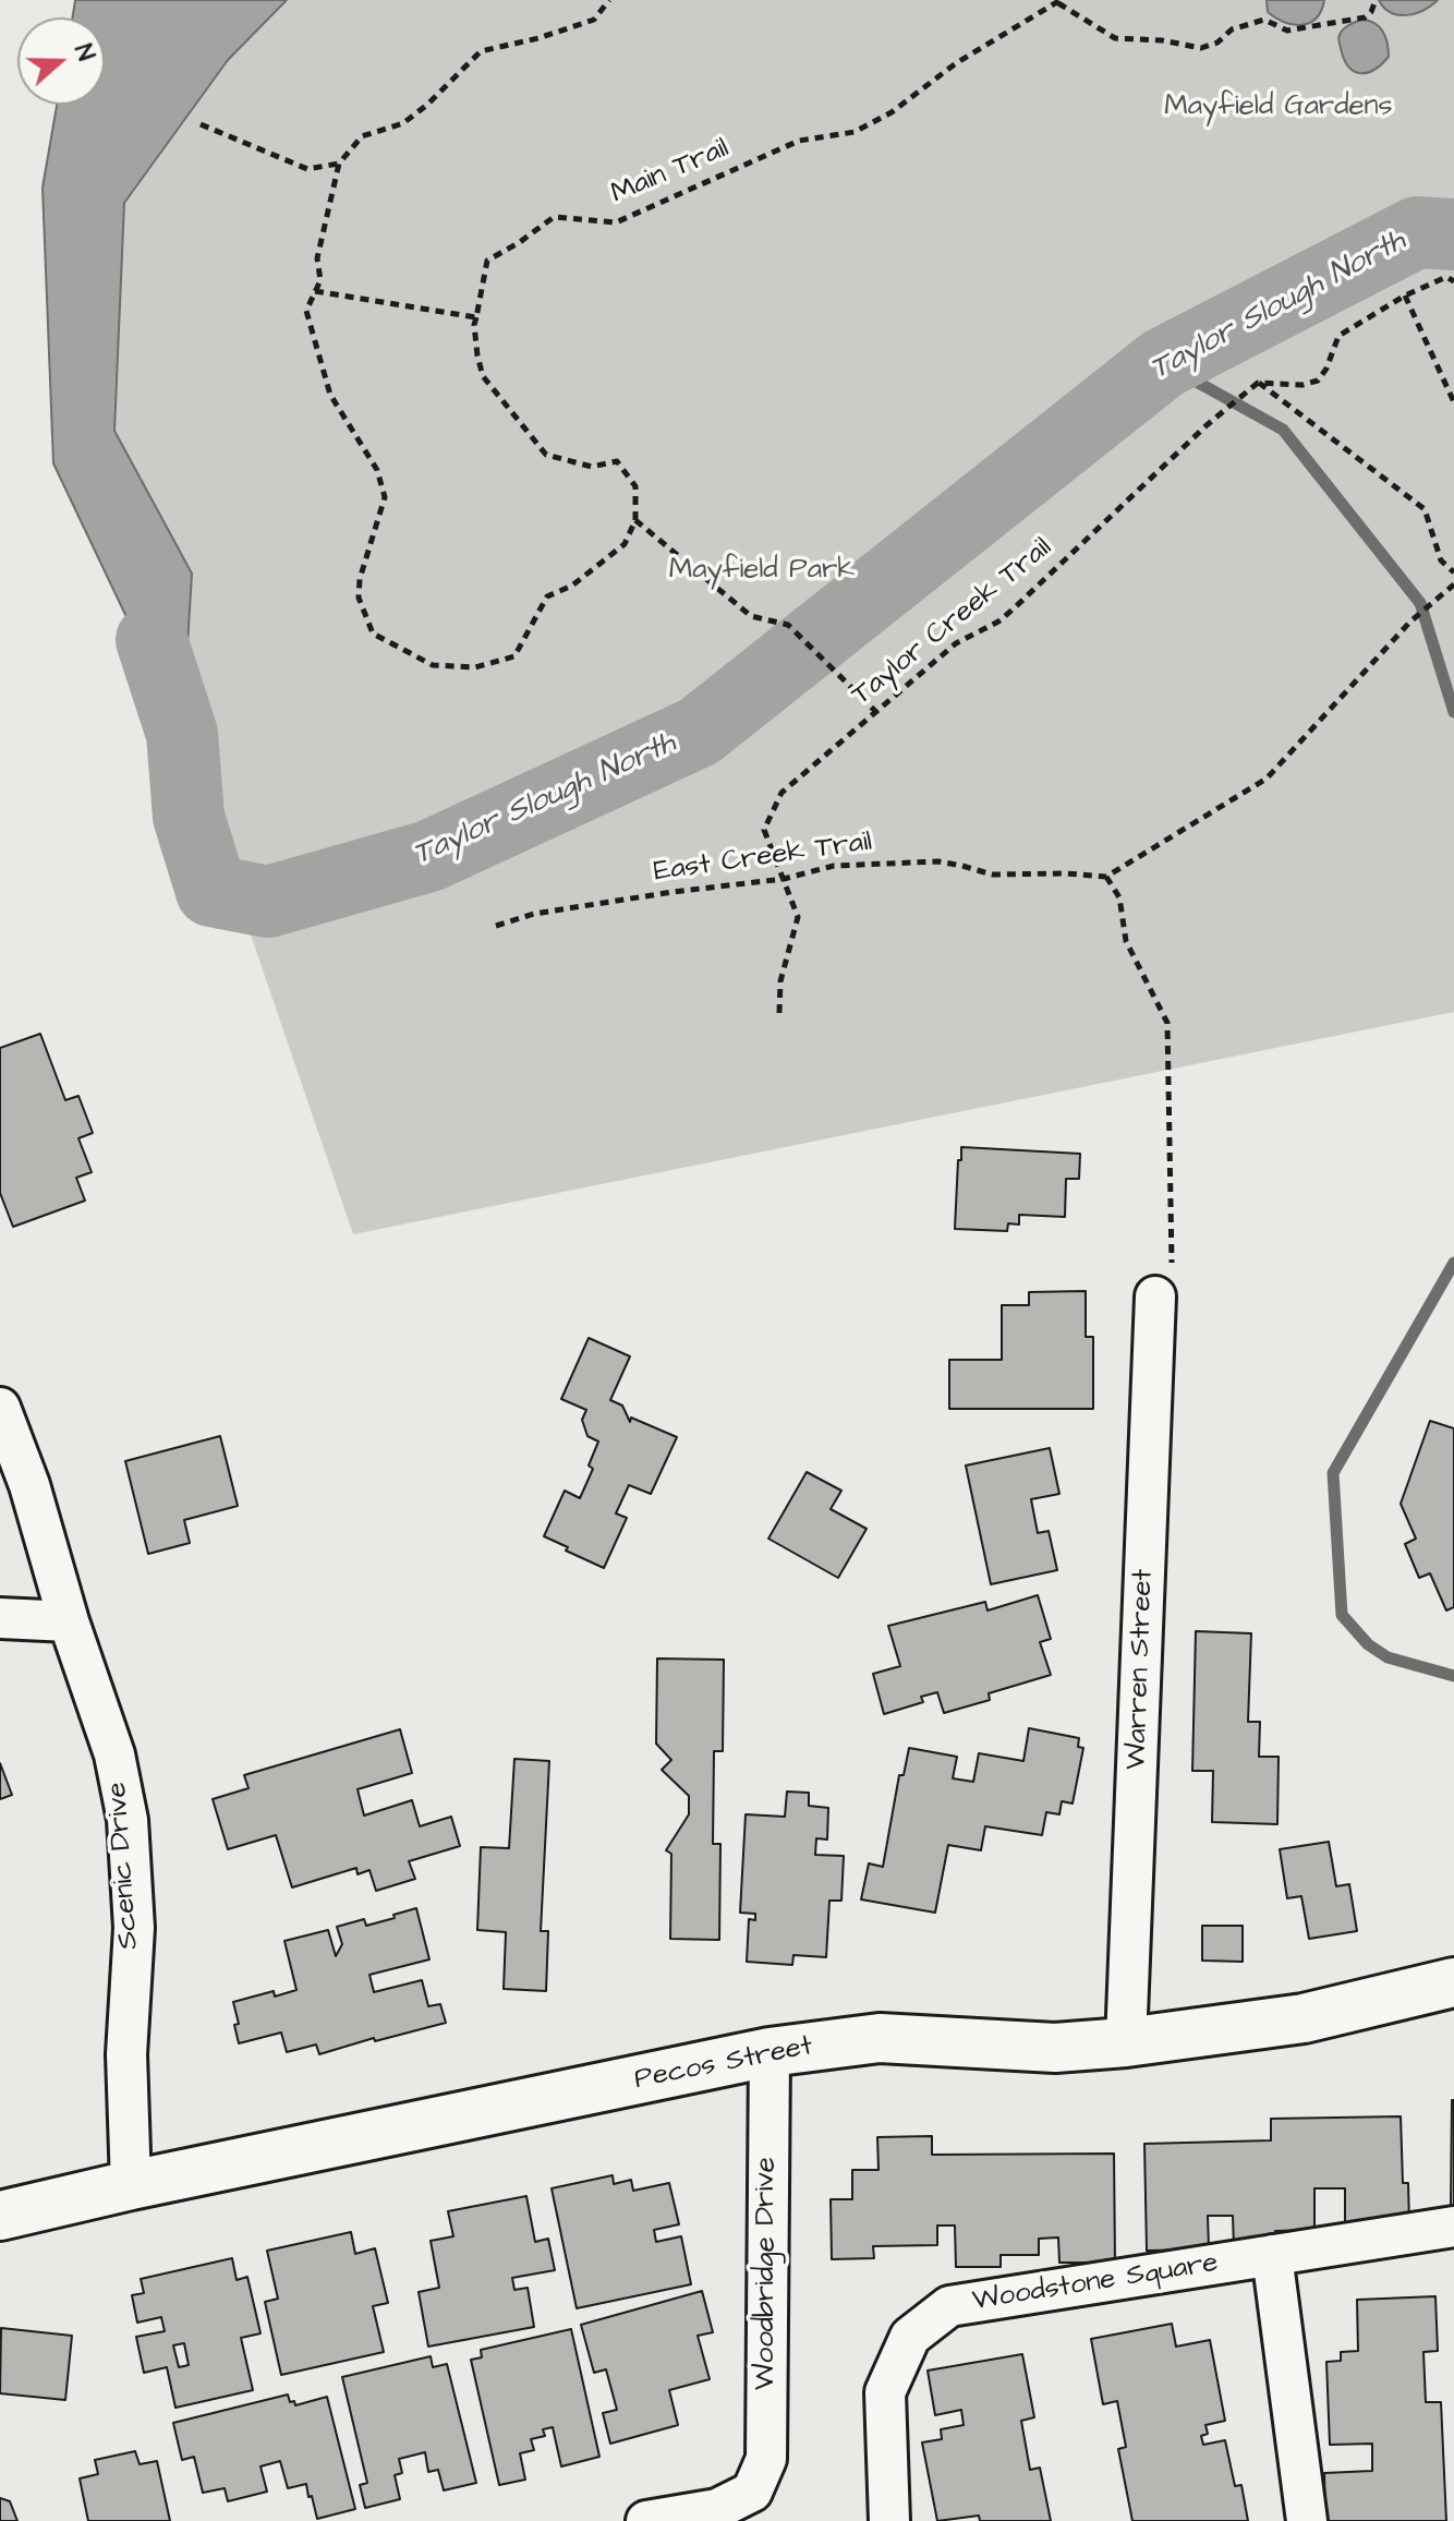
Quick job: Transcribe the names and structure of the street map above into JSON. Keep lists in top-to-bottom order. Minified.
{"streets":{"street":["Warren Street","Scenic Drive","Pecos Street","Woodbridge Drive","Woodstone Square"],"path":["Main Trail","Taylor Creek Trail","East Creek Trail"]},"crossings":[["Taylor Creek Trail","East Creek Trail"],["Warren Street","Pecos Street"],["Scenic Drive","Pecos Street"],["Pecos Street","Woodbridge Drive"]],"water":["Taylor Slough North"],"parks":["Mayfield Gardens","Mayfield Park"],"north":"right"}
